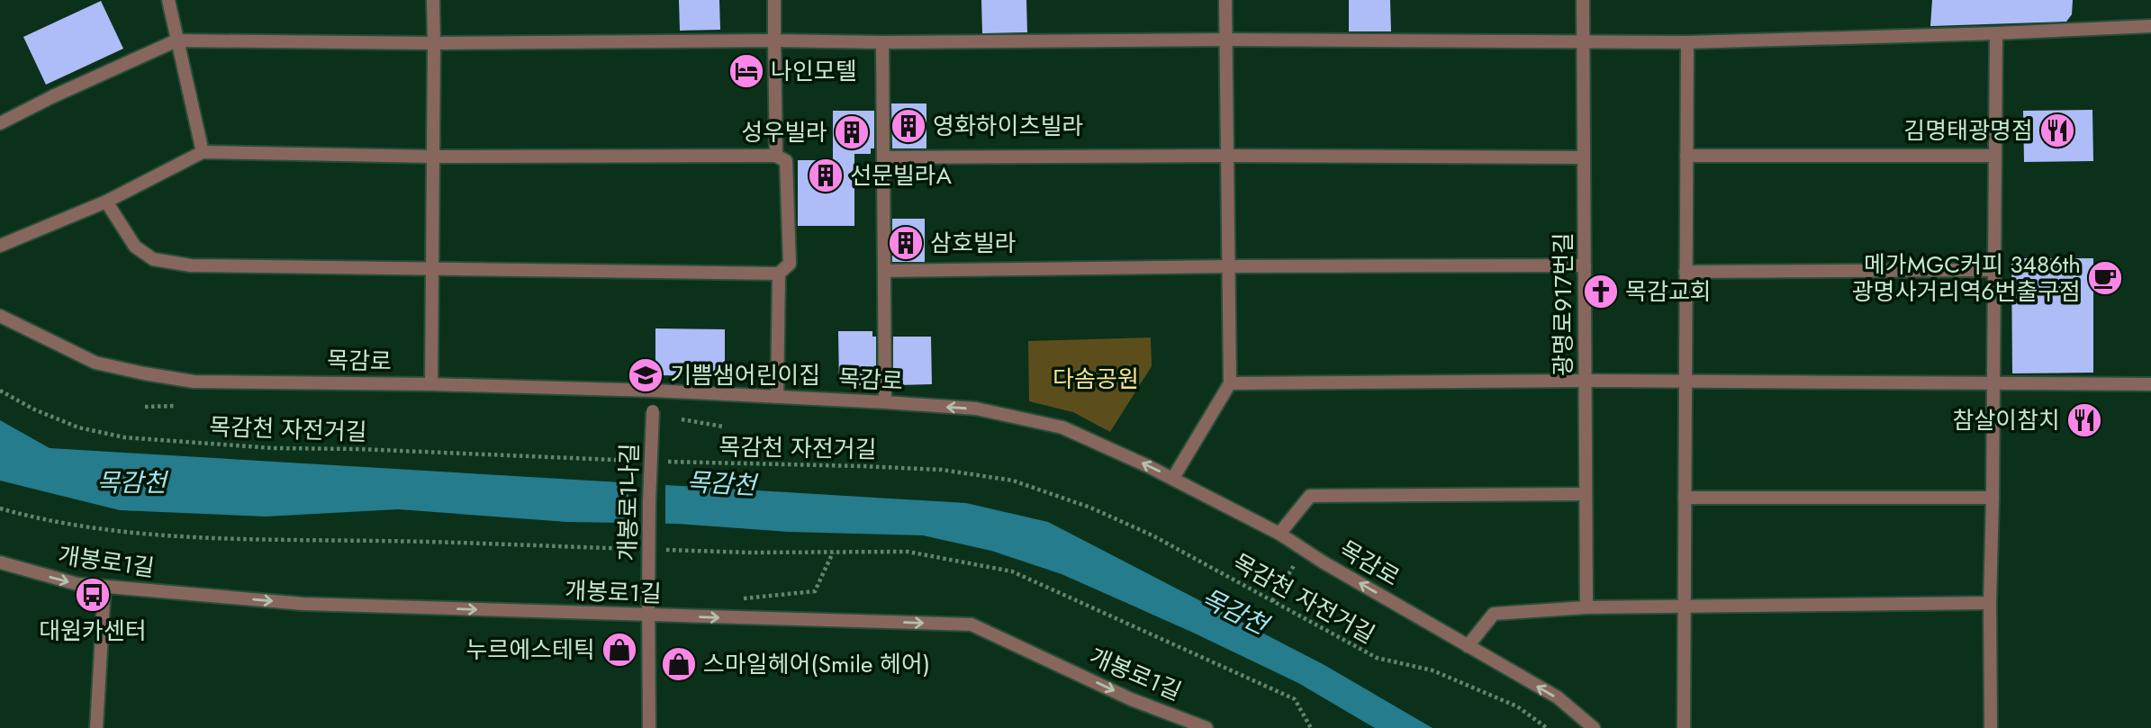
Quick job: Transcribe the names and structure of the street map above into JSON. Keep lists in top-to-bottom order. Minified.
{"streets":{"street":["광명로917번길","목감로","개봉로1나길","개봉로1길"],"path":["목감천 자전거길"]},"crossings":[["목감로","개봉로1나길"],["개봉로1나길","개봉로1길"]],"one_way":["목감로","개봉로1길"],"water":["목감천"],"parks":["다솜공원"],"places":{"hotel":["나인모텔"],"building":["영화하이츠빌라","성우빌라","선문빌라A","삼호빌라"],"restaurant":["김명태광명점","참살이참치"],"cafe":["메가MGC커피 3486th 광명사거리역6번출구점"],"church":["목감교회"],"school or university":["기쁨샘어린이집"],"bus stop":["대원카센터"],"shop":["누르에스테틱","스마일헤어(Smile 헤어)"]}}
